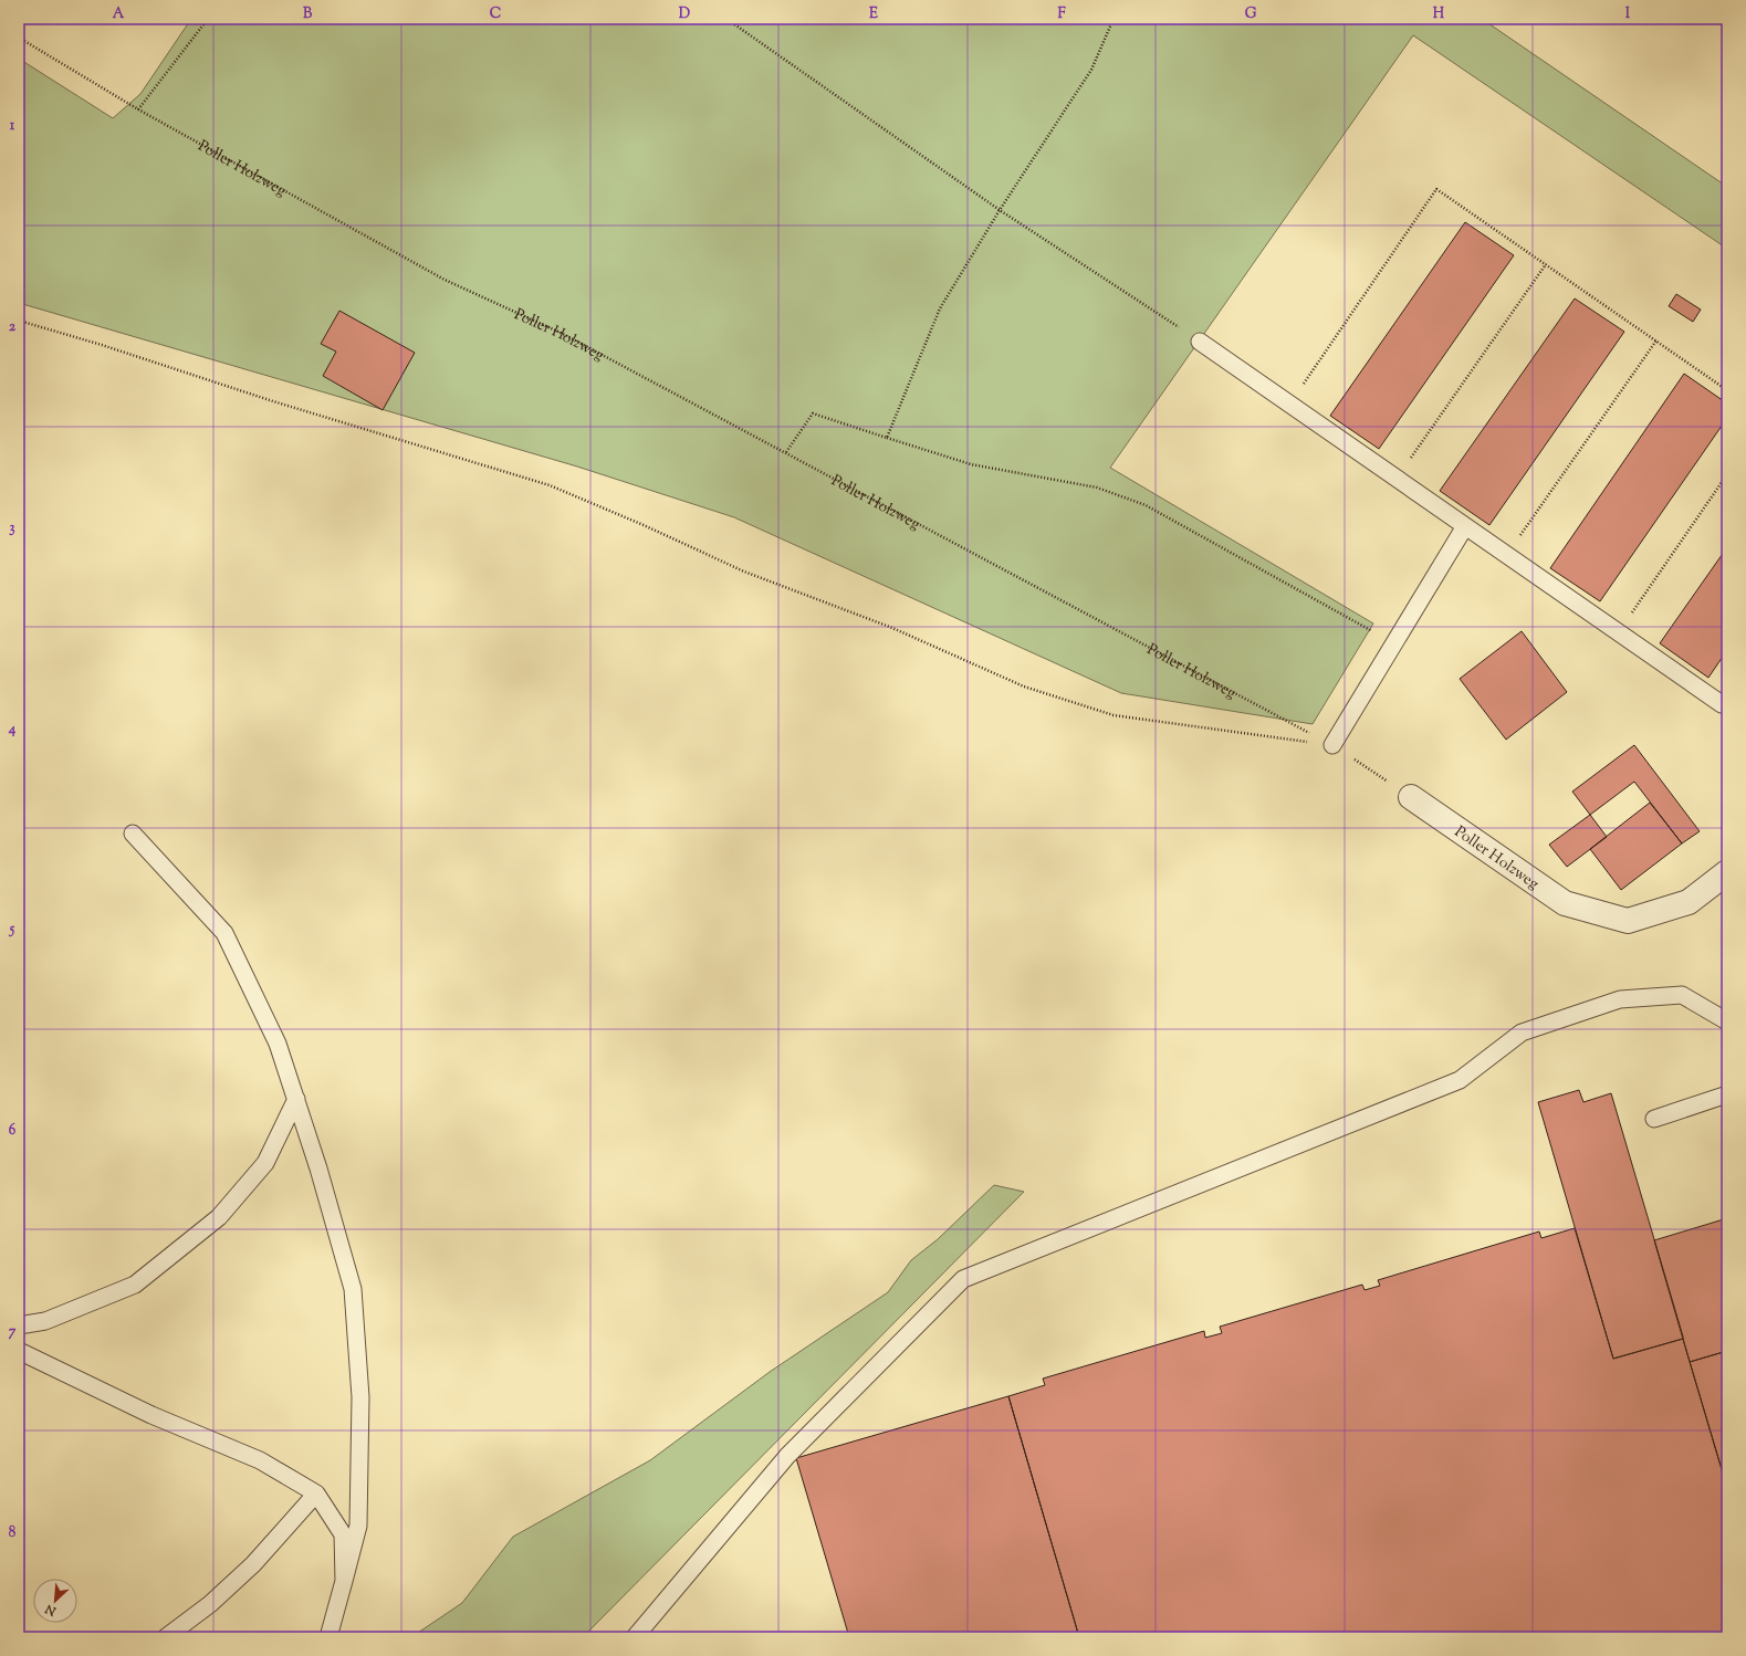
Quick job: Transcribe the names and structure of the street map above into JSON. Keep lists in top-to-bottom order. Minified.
{"streets":{"street":["Poller Holzweg"]},"north":"bottom left","grid":{"columns":["A","B","C","D","E","F","G","H","I"],"rows":["1","2","3","4","5","6","7","8"]}}
